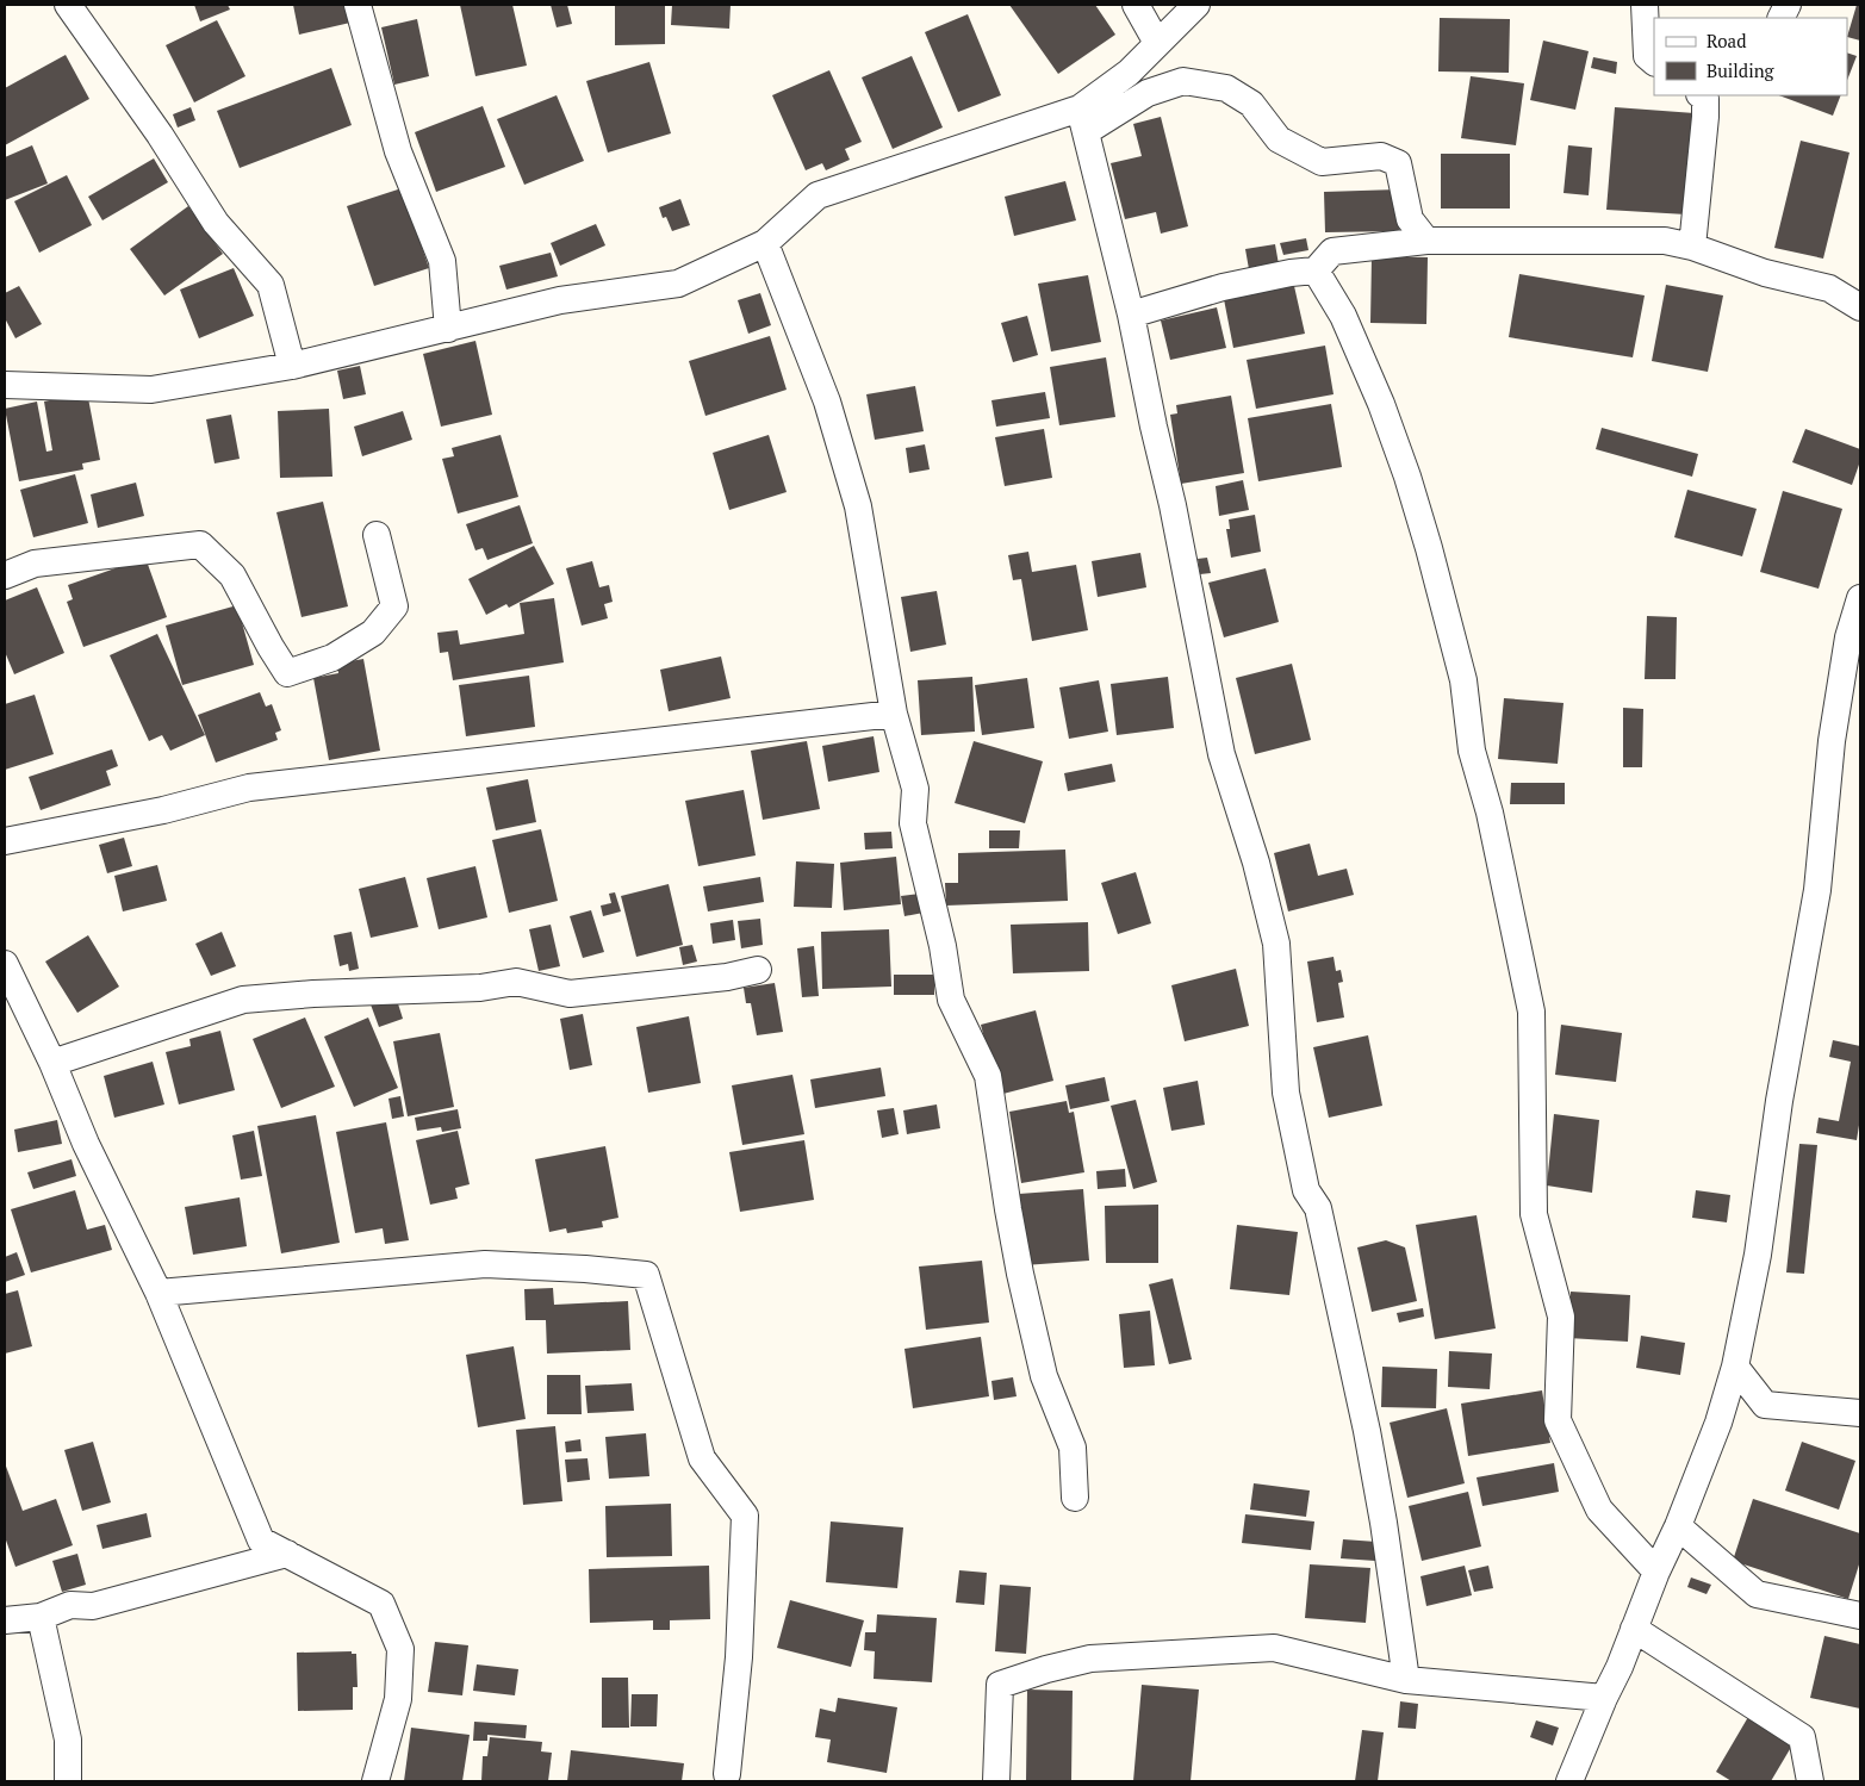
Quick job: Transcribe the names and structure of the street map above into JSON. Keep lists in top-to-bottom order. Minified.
{"legend":["Road","Building"]}
